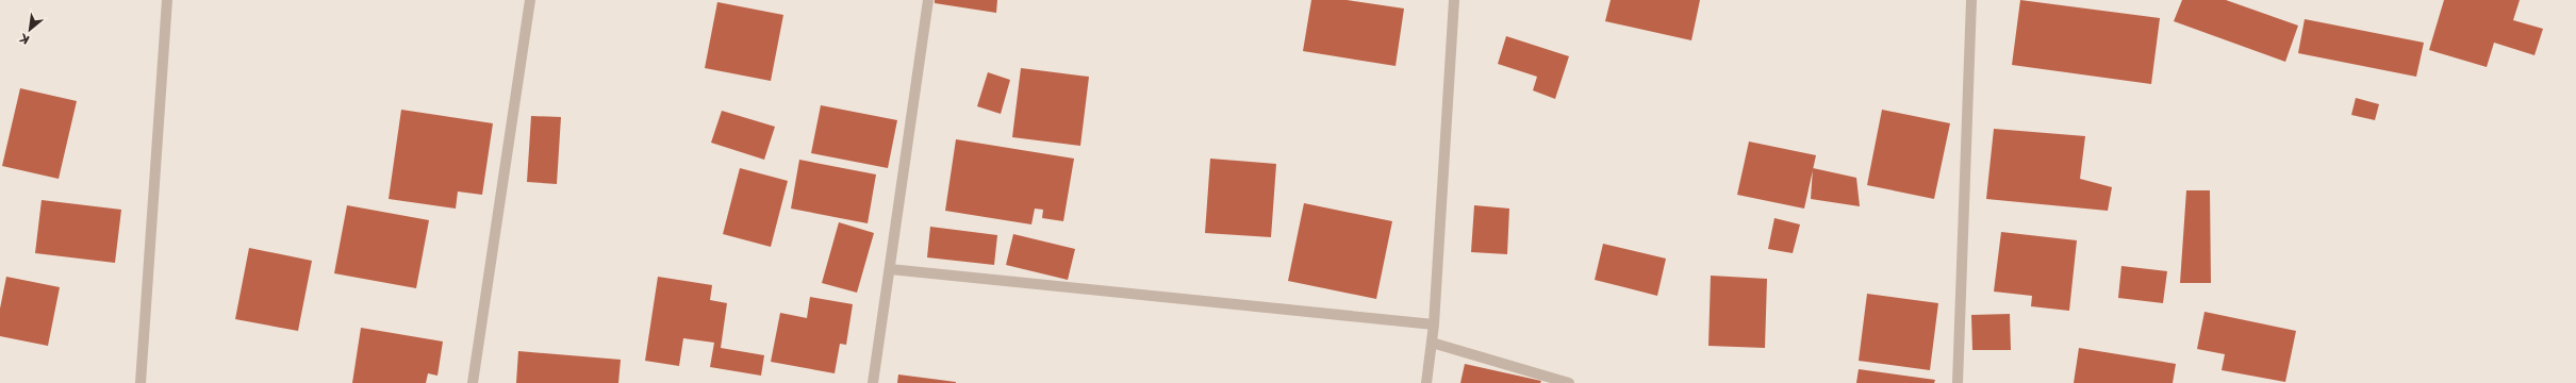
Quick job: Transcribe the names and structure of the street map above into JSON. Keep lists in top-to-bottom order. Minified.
{"north":"bottom left"}
